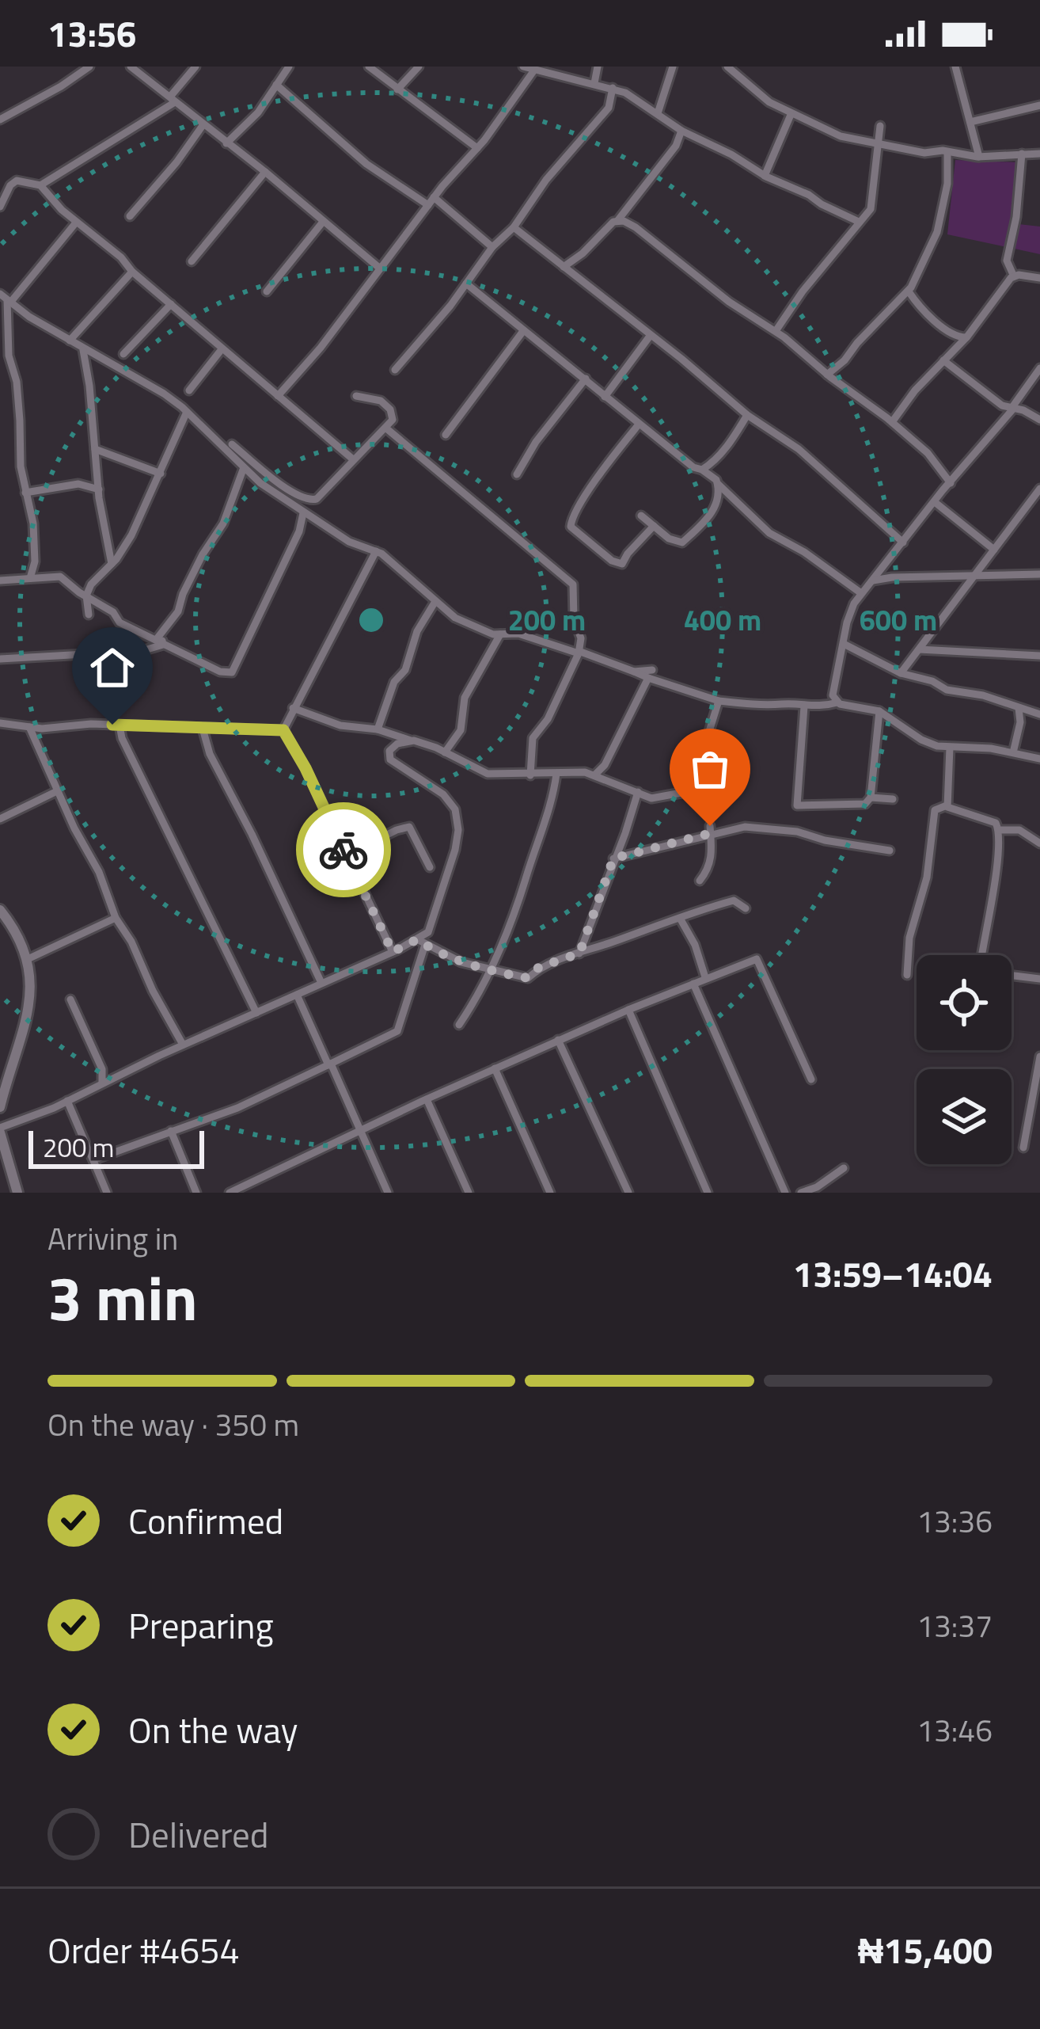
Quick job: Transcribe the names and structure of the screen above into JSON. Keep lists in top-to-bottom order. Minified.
{"scale_bar":"200 m","page":{"status":"13:56","scale":"200 m","heading":["3 min","Arriving in","13:59–14:04"],"panel":["Order #4654","₦15,400"],"bar":"On the way · 350 m","list":[["Confirmed","13:36"],["Preparing","13:37"],["On the way","13:46"],"Delivered"]},"rings":["200 m","400 m","600 m"]}
